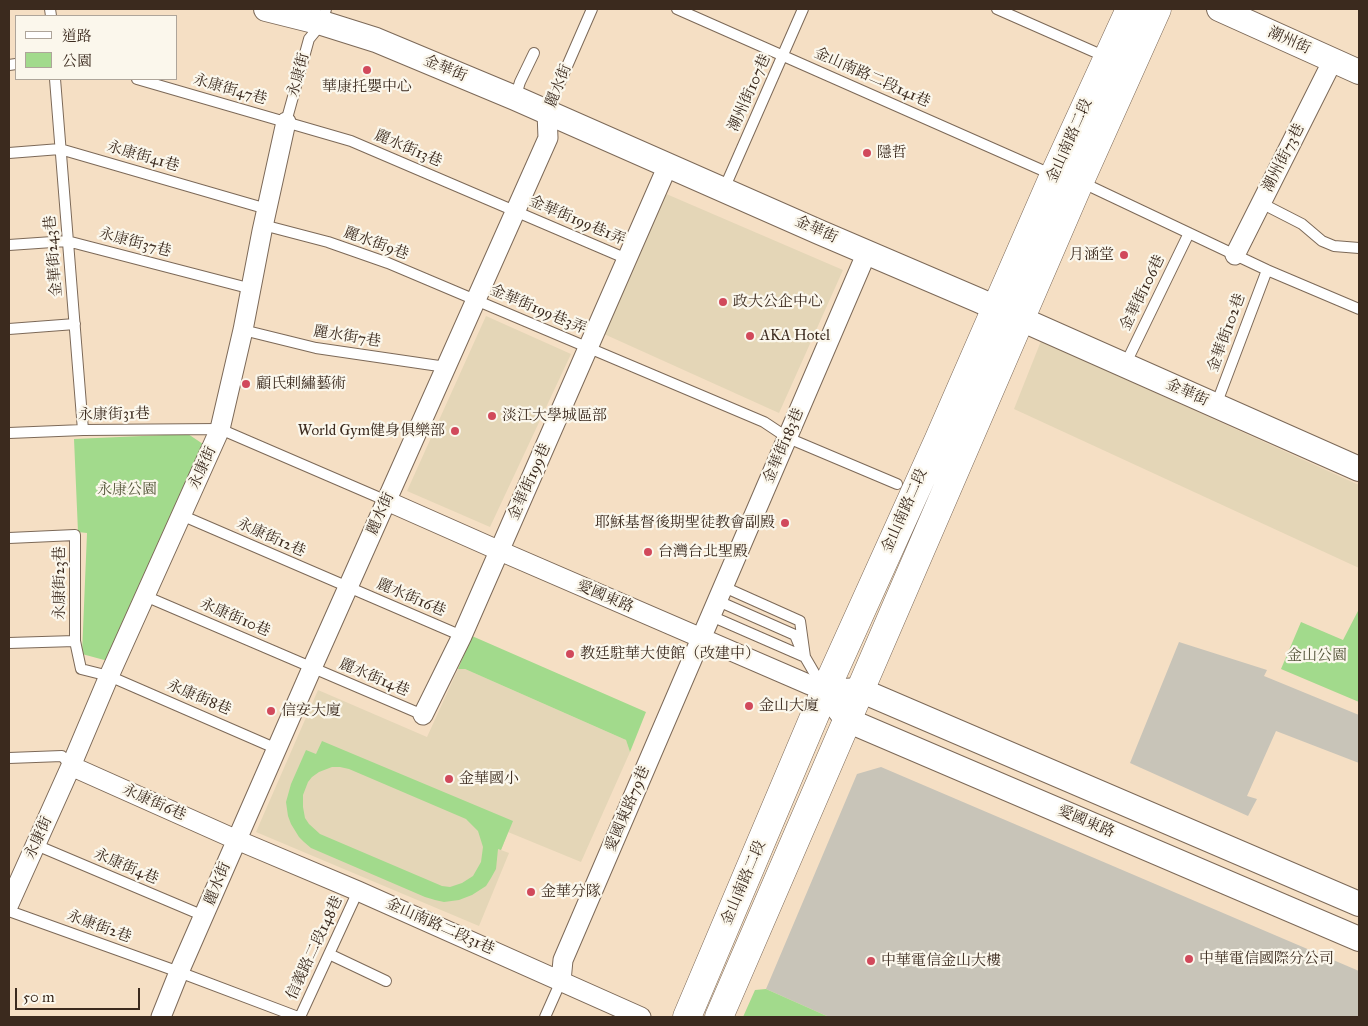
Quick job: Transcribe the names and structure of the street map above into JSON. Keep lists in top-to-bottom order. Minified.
{"streets":{"main road":["金山南路二段"],"street":["潮州街","金華街","永康街","麗水街","潮州街73巷","金華街183巷","金華街199巷","愛國東路","永康街6巷","愛國東路79巷","金山南路二段31巷"],"lane":["金山南路二段141巷","永康街47巷","潮州街107巷","麗水街13巷","永康街41巷","金華街199巷1弄","永康街37巷","麗水街9巷","金華街243巷","金華街106巷","金華街199巷3弄","金華街102巷","麗水街7巷","永康街31巷","永康街12巷","永康街23巷","麗水街16巷","永康街10巷","麗水街14巷","永康街8巷","永康街4巷","永康街2巷","信義路二段148巷"]},"crossings":[["潮州街","潮州街73巷"],["金華街","永康街"],["金華街","麗水街"],["金華街","潮州街107巷"],["金華街","金山南路二段"],["金華街","金華街106巷"],["金華街","金華街102巷"],["金華街","金華街183巷"],["金華街","金華街199巷"],["永康街","永康街47巷"],["永康街","麗水街13巷"],["永康街","永康街41巷"],["永康街","永康街37巷"],["永康街","麗水街9巷"],["永康街","麗水街7巷"],["永康街","永康街31巷"],["永康街","永康街12巷"],["永康街","永康街23巷"],["永康街","永康街10巷"],["永康街","永康街8巷"],["永康街","永康街6巷"],["永康街","永康街4巷"],["金山南路二段141巷","潮州街107巷"],["金山南路二段141巷","金山南路二段"],["金山南路二段141巷","潮州街73巷"],["金山南路二段141巷","金華街106巷"],["金山南路二段141巷","金華街102巷"],["麗水街","麗水街13巷"],["麗水街","金華街199巷1弄"],["麗水街","麗水街9巷"],["麗水街","金華街199巷3弄"],["麗水街","麗水街7巷"],["麗水街","永康街12巷"],["麗水街","愛國東路"],["麗水街","麗水街16巷"],["麗水街","永康街10巷"],["麗水街","麗水街14巷"],["麗水街","永康街8巷"],["麗水街","永康街6巷"],["麗水街","永康街4巷"],["麗水街","永康街2巷"],["麗水街","金山南路二段31巷"],["永康街47巷","麗水街13巷"],["金山南路二段","愛國東路"],["麗水街13巷","金華街199巷1弄"],["永康街41巷","麗水街9巷"],["永康街41巷","金華街243巷"],["金華街199巷1弄","金華街199巷"],["永康街37巷","金華街243巷"],["麗水街9巷","金華街199巷3弄"],["金華街243巷","永康街31巷"],["金華街199巷3弄","金華街183巷"],["金華街199巷3弄","金華街199巷"],["金華街183巷","愛國東路"],["金華街183巷","愛國東路79巷"],["金華街199巷","愛國東路"],["金華街199巷","麗水街16巷"],["金華街199巷","麗水街14巷"],["永康街12巷","麗水街16巷"],["永康街23巷","永康街8巷"],["愛國東路","愛國東路79巷"],["永康街10巷","麗水街14巷"],["永康街6巷","金山南路二段31巷"],["愛國東路79巷","金山南路二段31巷"],["永康街2巷","信義路二段148巷"],["金山南路二段31巷","信義路二段148巷"]],"parks":["永康公園","金山公園"],"places":["華康托嬰中心","隱哲","月涵堂","政大公企中心","AKA Hotel","顧氏剌繡藝術","淡江大學城區部","World Gym健身俱樂部","耶穌基督後期聖徒教會副殿","台灣台北聖殿","教廷駐華大使館（改建中）","金山大廈","信安大廈","金華國小","金華分隊","中華電信國際分公司","中華電信金山大樓"],"legend":["道路","公園"],"scale_bar":"50 m"}
